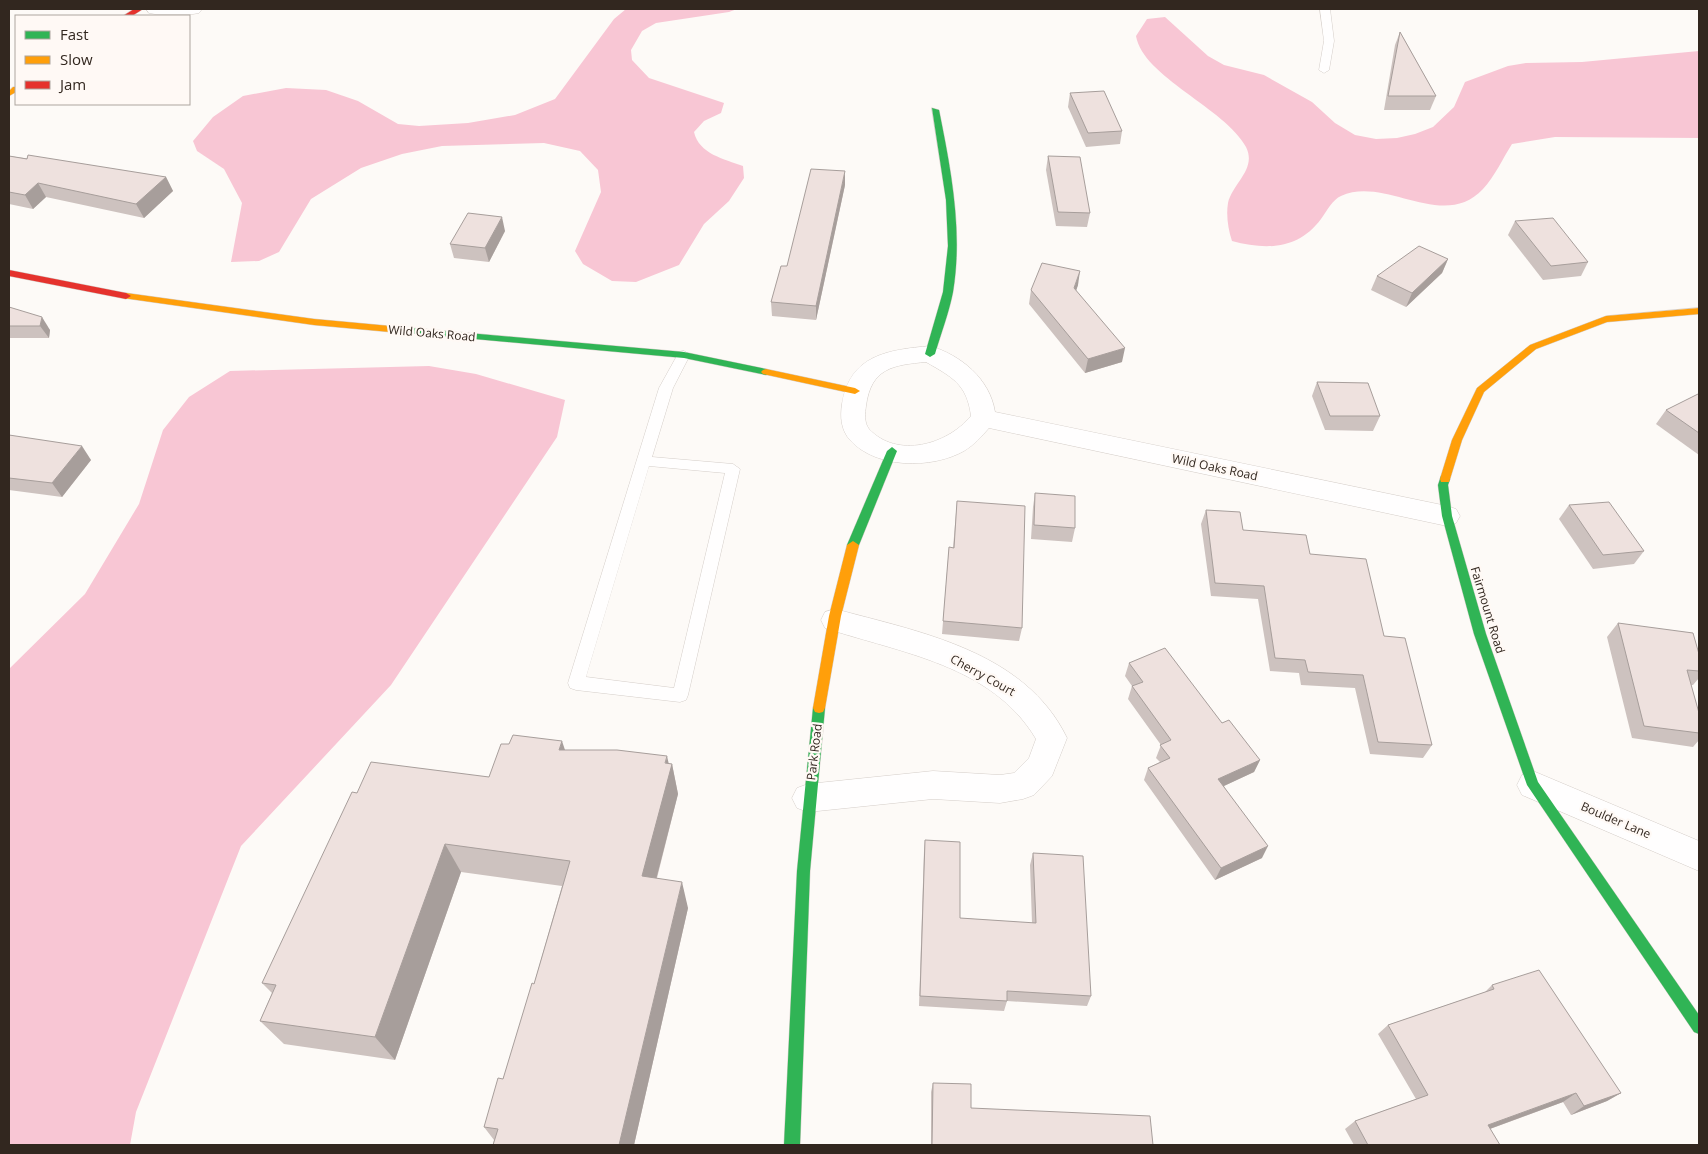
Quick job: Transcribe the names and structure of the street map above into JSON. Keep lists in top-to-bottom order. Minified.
{"streets":{"street":["Wild Oaks Road","Fairmount Road","Cherry Court","Park Road","Boulder Lane"]},"crossings":[["Wild Oaks Road","Fairmount Road"],["Wild Oaks Road","Park Road"],["Fairmount Road","Boulder Lane"],["Cherry Court","Park Road"]],"legend":["Fast","Slow","Jam"]}
